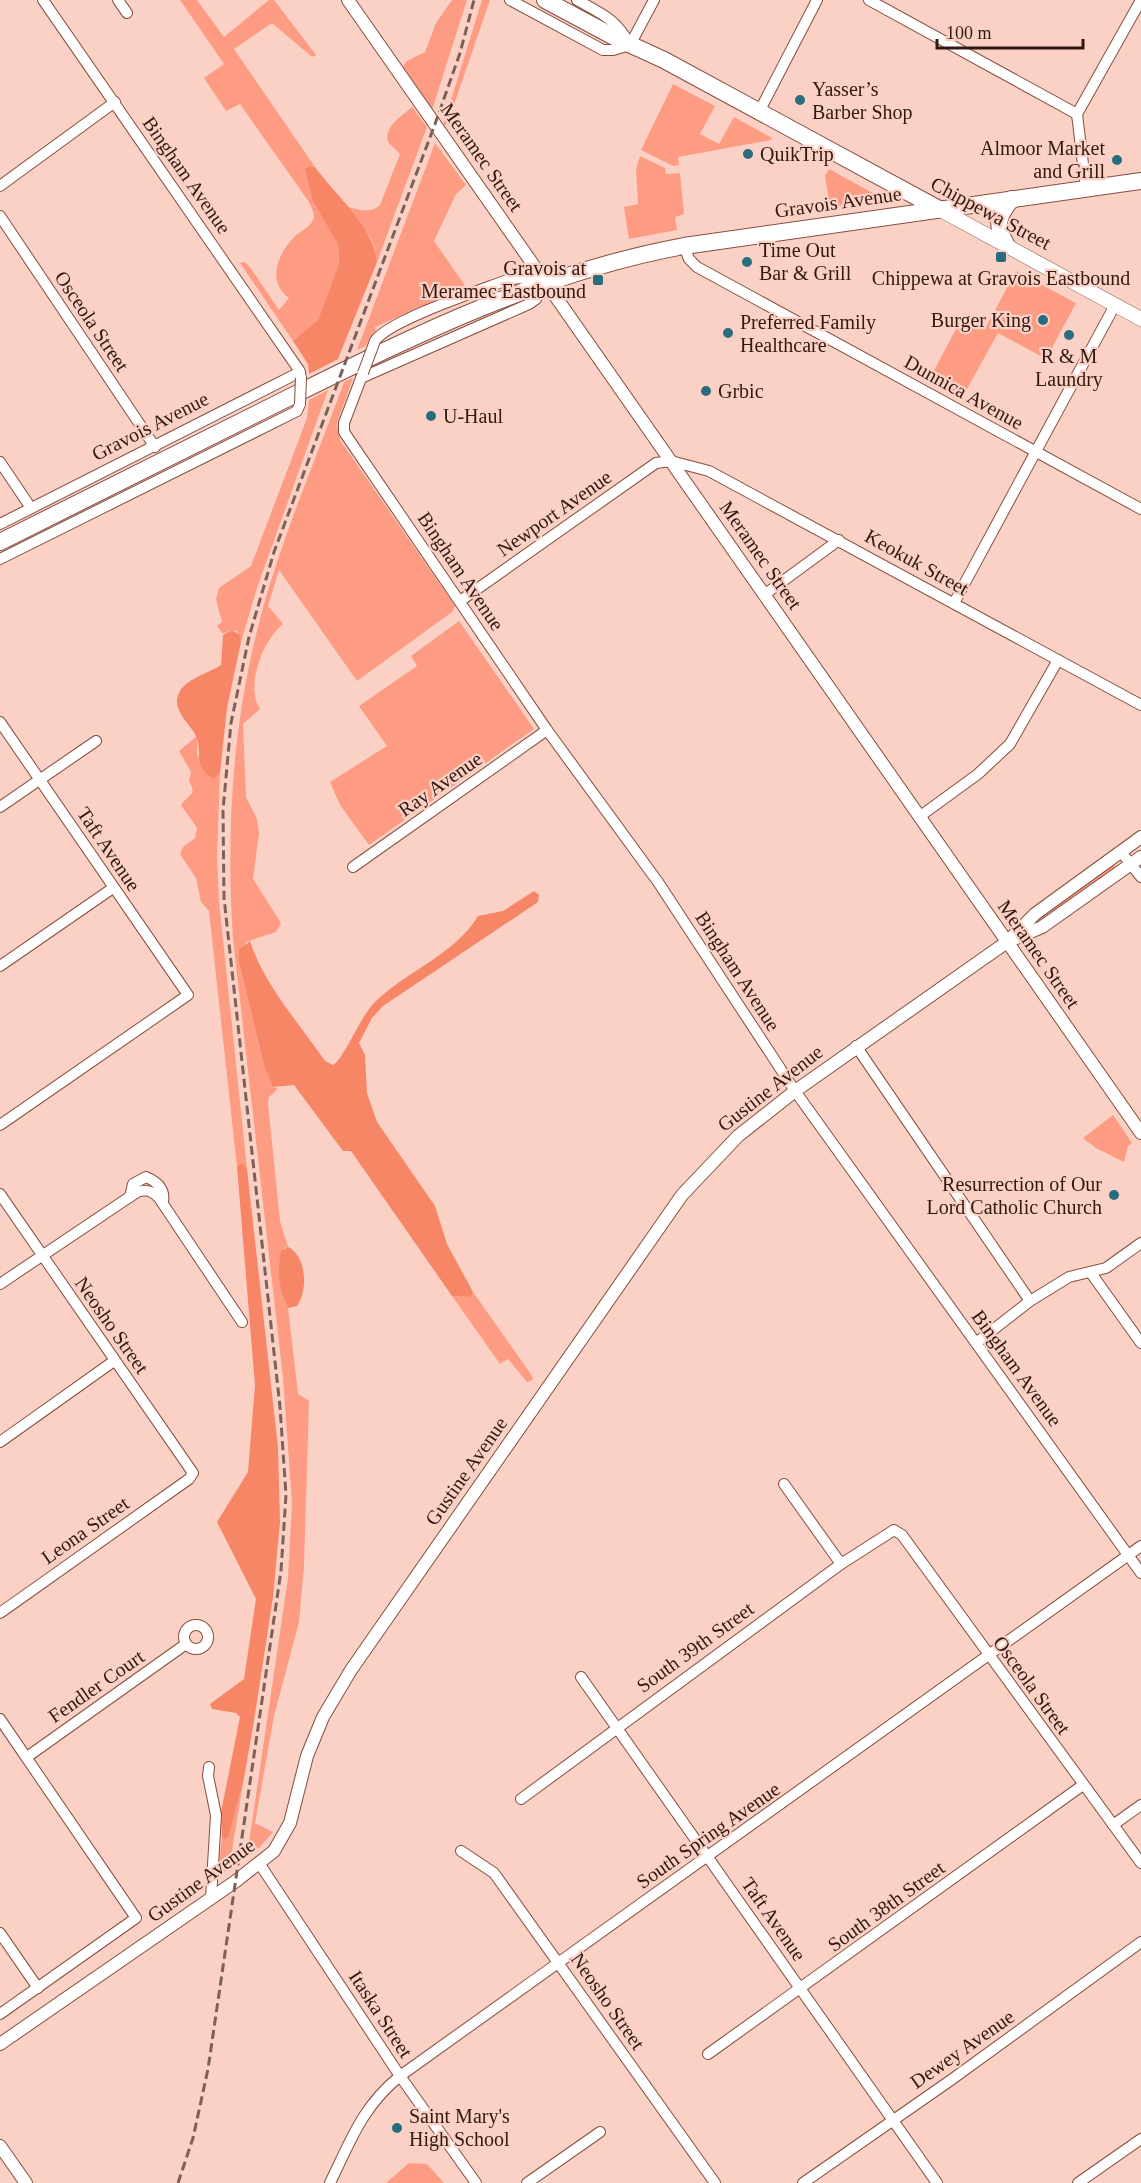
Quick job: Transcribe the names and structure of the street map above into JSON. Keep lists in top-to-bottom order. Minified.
{"streets":{"main road":["Gravois Avenue","Chippewa Street"],"street":["Meramec Street","Bingham Avenue","Osceola Street","Dunnica Avenue","Newport Avenue","Keokuk Street","Ray Avenue","Taft Avenue","Gustine Avenue","Neosho Street","Leona Street","South 39th Street","Fendler Court","South Spring Avenue","South 38th Street","Itaska Street","Dewey Avenue"]},"crossings":[["Meramec Street","Gravois Avenue"],["Meramec Street","Newport Avenue"],["Meramec Street","Keokuk Street"],["Meramec Street","Gustine Avenue"],["Bingham Avenue","Gravois Avenue"],["Bingham Avenue","Newport Avenue"],["Bingham Avenue","Ray Avenue"],["Bingham Avenue","Gustine Avenue"],["Bingham Avenue","South Spring Avenue"],["Gravois Avenue","Chippewa Street"],["Gravois Avenue","Osceola Street"],["Gravois Avenue","Dunnica Avenue"],["Osceola Street","South 39th Street"],["Osceola Street","South Spring Avenue"],["Osceola Street","South 38th Street"],["Newport Avenue","Keokuk Street"],["Taft Avenue","South 39th Street"],["Taft Avenue","South Spring Avenue"],["Taft Avenue","South 38th Street"],["Taft Avenue","Dewey Avenue"],["Gustine Avenue","Itaska Street"],["Neosho Street","Leona Street"],["Neosho Street","South Spring Avenue"],["South Spring Avenue","Itaska Street"]],"places":{"other":["Yasser’s Barber Shop","QuikTrip","Almoor Market and Grill","Time Out Bar & Grill","Burger King","Preferred Family Healthcare","R & M Laundry","Grbic","U-Haul","Resurrection of Our Lord Catholic Church","Saint Mary's High School"],"transit":["Chippewa at Gravois Eastbound","Gravois at Meramec Eastbound"]},"scale_bar":"100 m"}
